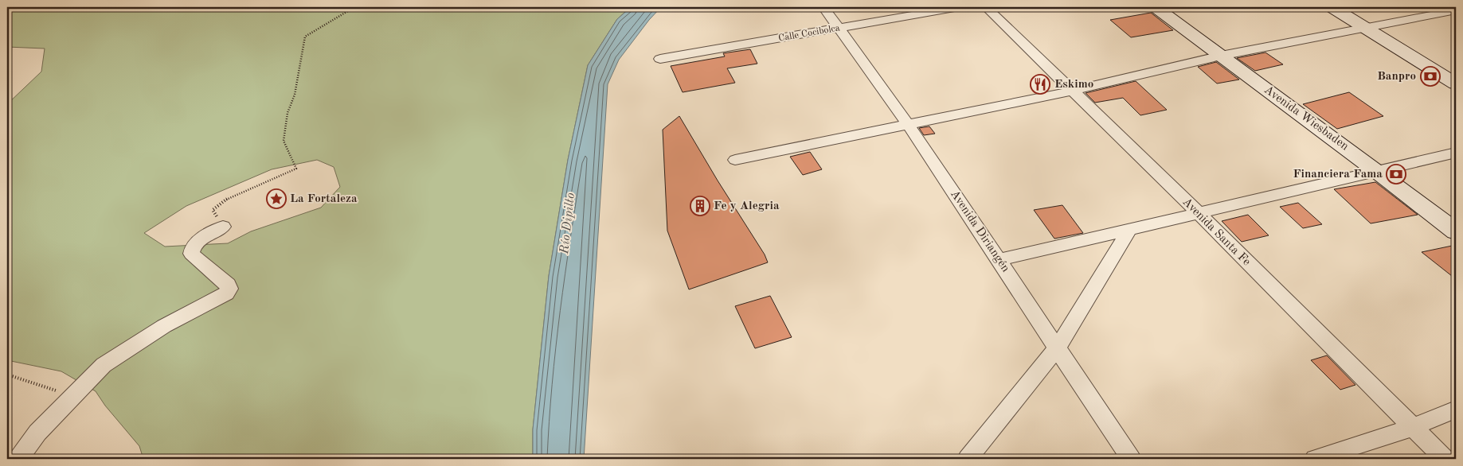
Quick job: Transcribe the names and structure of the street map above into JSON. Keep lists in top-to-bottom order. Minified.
{"streets":{"street":["Calle Cocibolca","Avenida Wiesbaden","Avenida Diriangén","Avenida Santa Fe"]},"crossings":[["Calle Cocibolca","Avenida Diriangén"]],"water":["Río Dipilto"],"places":{"bank":["Banpro","Financiera Fama"],"restaurant":["Eskimo"],"place":["La Fortaleza"],"building":["Fe y Alegria"]}}
